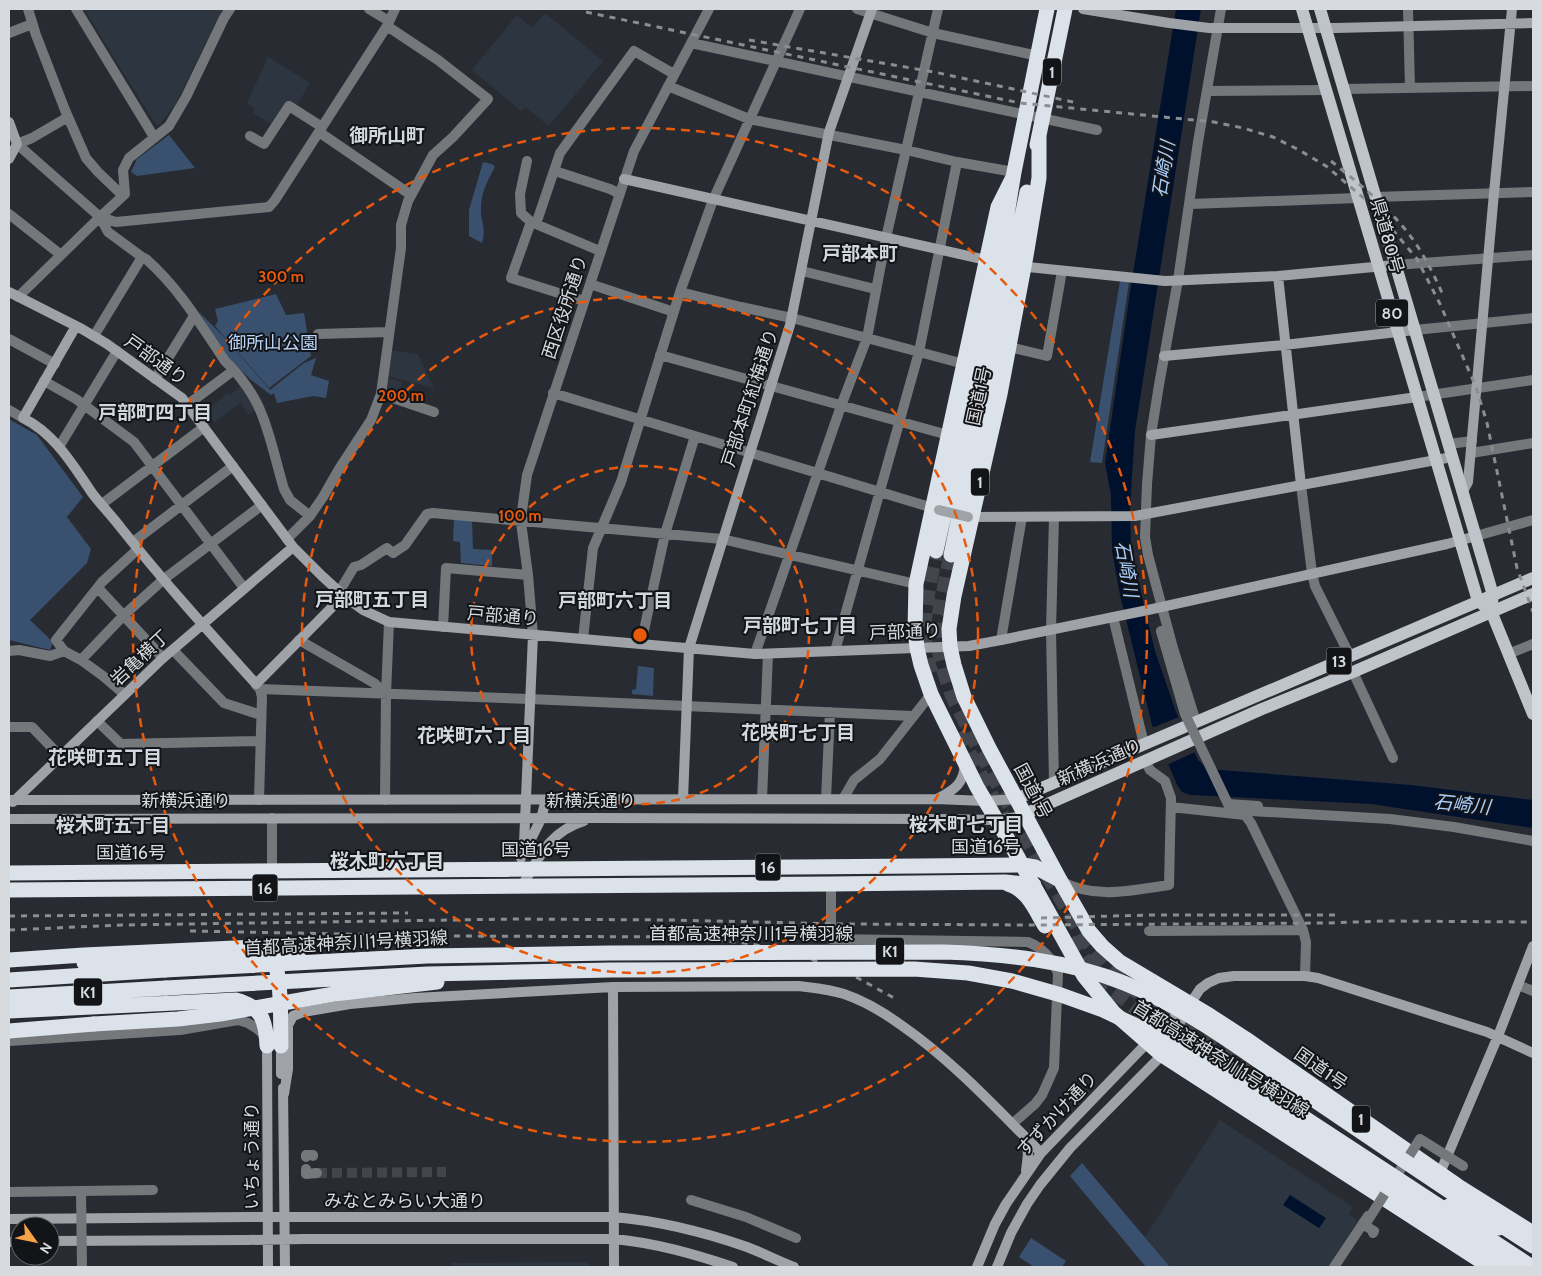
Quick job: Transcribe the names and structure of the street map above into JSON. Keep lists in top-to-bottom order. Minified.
{"streets":{"highway":["1","国道1号","国道16号","16","首都高速神奈川1号横羽線","K1"],"main road":["県道80号","80","13","新横浜通り"],"street":["西区役所通り","戸部通り","戸部本町紅梅通り","岩亀横丁","すずかけ通り","いちょう通り","みなとみらい大通り"]},"crossings":[["県道80号","戸部通り"],["県道80号","13"],["西区役所通り","戸部通り"],["戸部通り","国道1号"],["戸部通り","戸部本町紅梅通り"],["戸部通り","岩亀横丁"],["国道1号","新横浜通り"],["国道1号","国道16号"],["国道1号","すずかけ通り"],["戸部本町紅梅通り","新横浜通り"],["岩亀横丁","新横浜通り"],["13","新横浜通り"],["いちょう通り","みなとみらい大通り"]],"districts":["御所山町","戸部本町","戸部町四丁目","戸部町五丁目","戸部町六丁目","戸部町七丁目","花咲町七丁目","花咲町六丁目","花咲町五丁目","桜木町七丁目","桜木町五丁目","桜木町六丁目"],"water":["石崎川"],"parks":["御所山公園"],"north":"bottom right","rings":["300 m","200 m","100 m"]}
